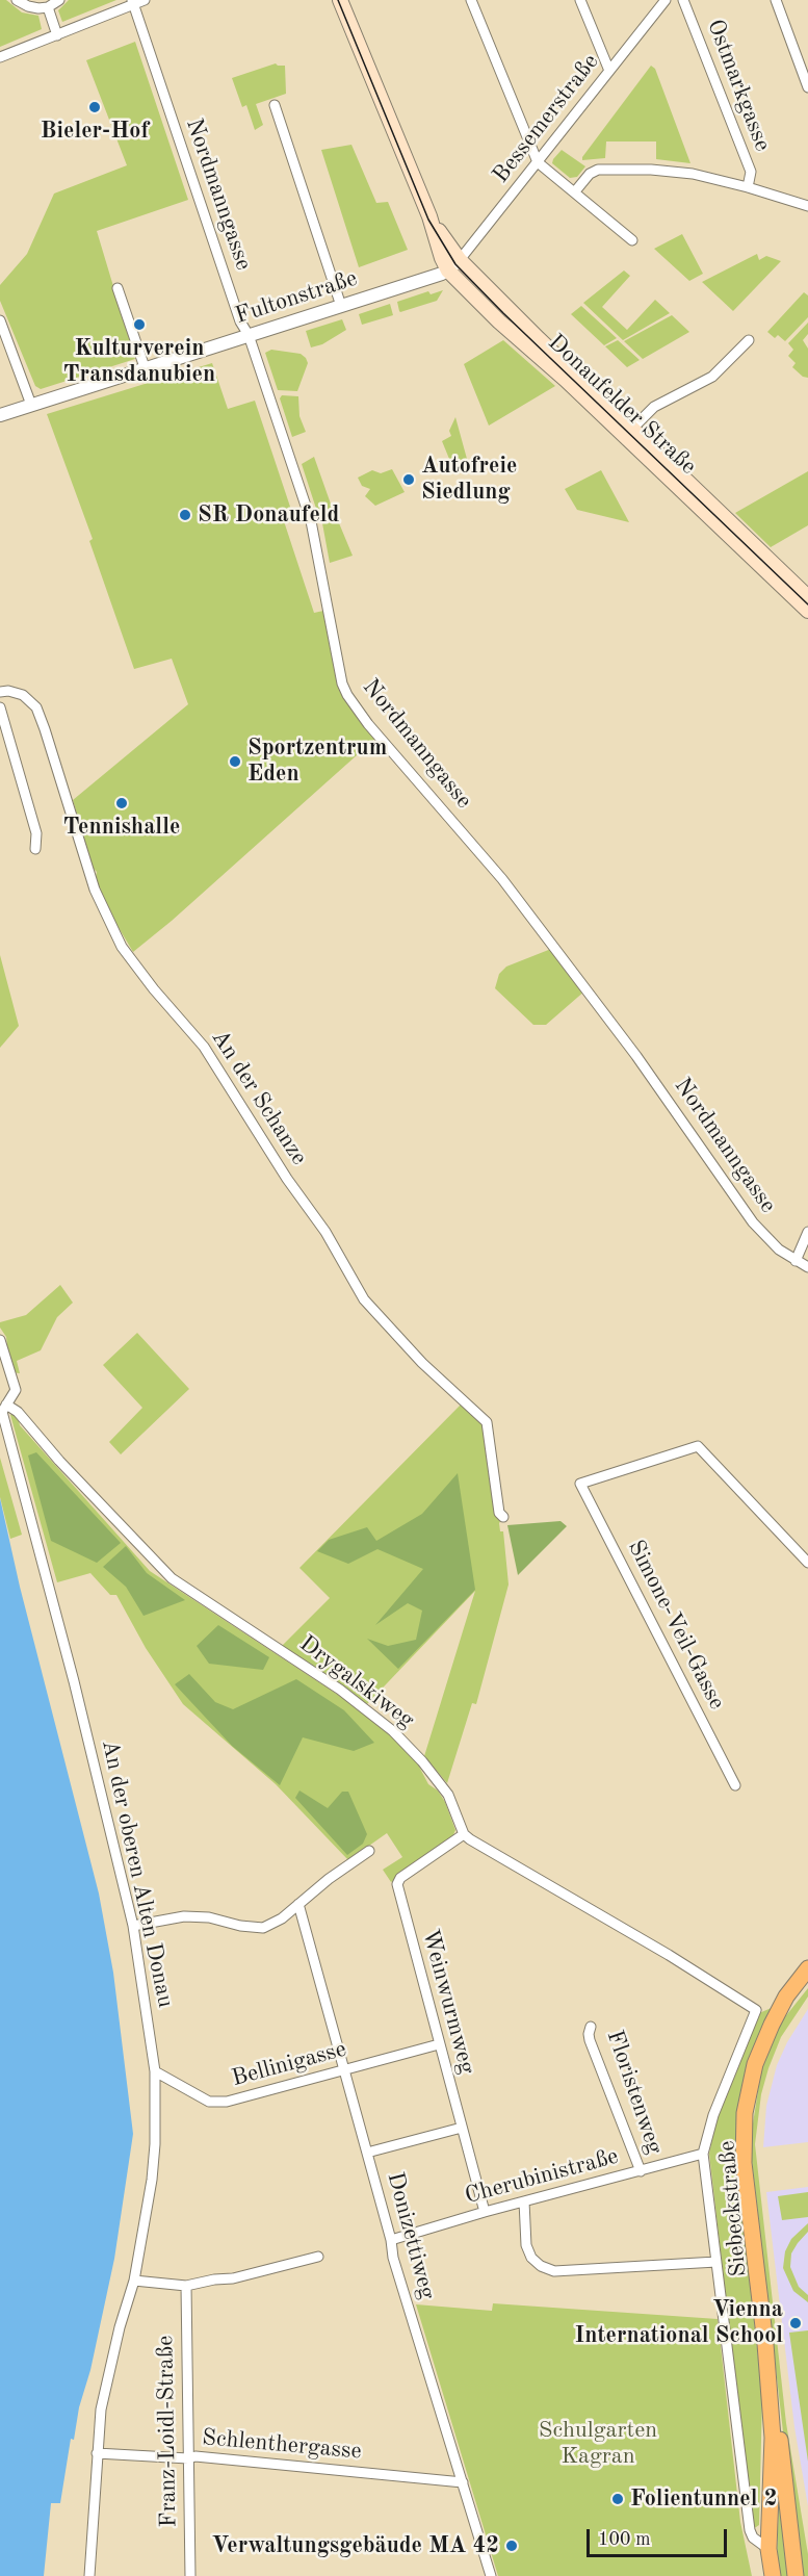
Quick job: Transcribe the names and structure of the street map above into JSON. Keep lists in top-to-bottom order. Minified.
{"streets":{"main road":["Donaufelder Straße","Siebeckstraße"],"street":["Ostmarkgasse","Bessemerstraße","Nordmanngasse","Fultonstraße","An der Schanze","Simone-Veil-Gasse","Drygalskiweg","An der oberen Alten Donau","Weinwurmweg","Bellinigasse","Floristenweg","Cherubinistraße","Donizettiweg","Franz-Loidl-Straße","Schlenthergasse"]},"crossings":[["Bessemerstraße","Fultonstraße"],["Bessemerstraße","Donaufelder Straße"],["Nordmanngasse","Fultonstraße"],["Fultonstraße","Donaufelder Straße"],["Drygalskiweg","An der oberen Alten Donau"],["Drygalskiweg","Weinwurmweg"],["Drygalskiweg","Siebeckstraße"],["An der oberen Alten Donau","Bellinigasse"],["An der oberen Alten Donau","Schlenthergasse"],["Weinwurmweg","Bellinigasse"],["Weinwurmweg","Cherubinistraße"],["Weinwurmweg","Siebeckstraße"],["Bellinigasse","Donizettiweg"],["Floristenweg","Cherubinistraße"],["Cherubinistraße","Siebeckstraße"],["Cherubinistraße","Donizettiweg"],["Donizettiweg","Schlenthergasse"],["Franz-Loidl-Straße","Schlenthergasse"]],"parks":["Schulgarten Kagran"],"places":["Bieler-Hof","Kulturverein Transdanubien","Autofreie Siedlung","SR Donaufeld","Sportzentrum Eden","Tennishalle","Vienna International School","Folientunnel 2","Verwaltungsgebäude MA 42"],"scale_bar":"100 m"}
